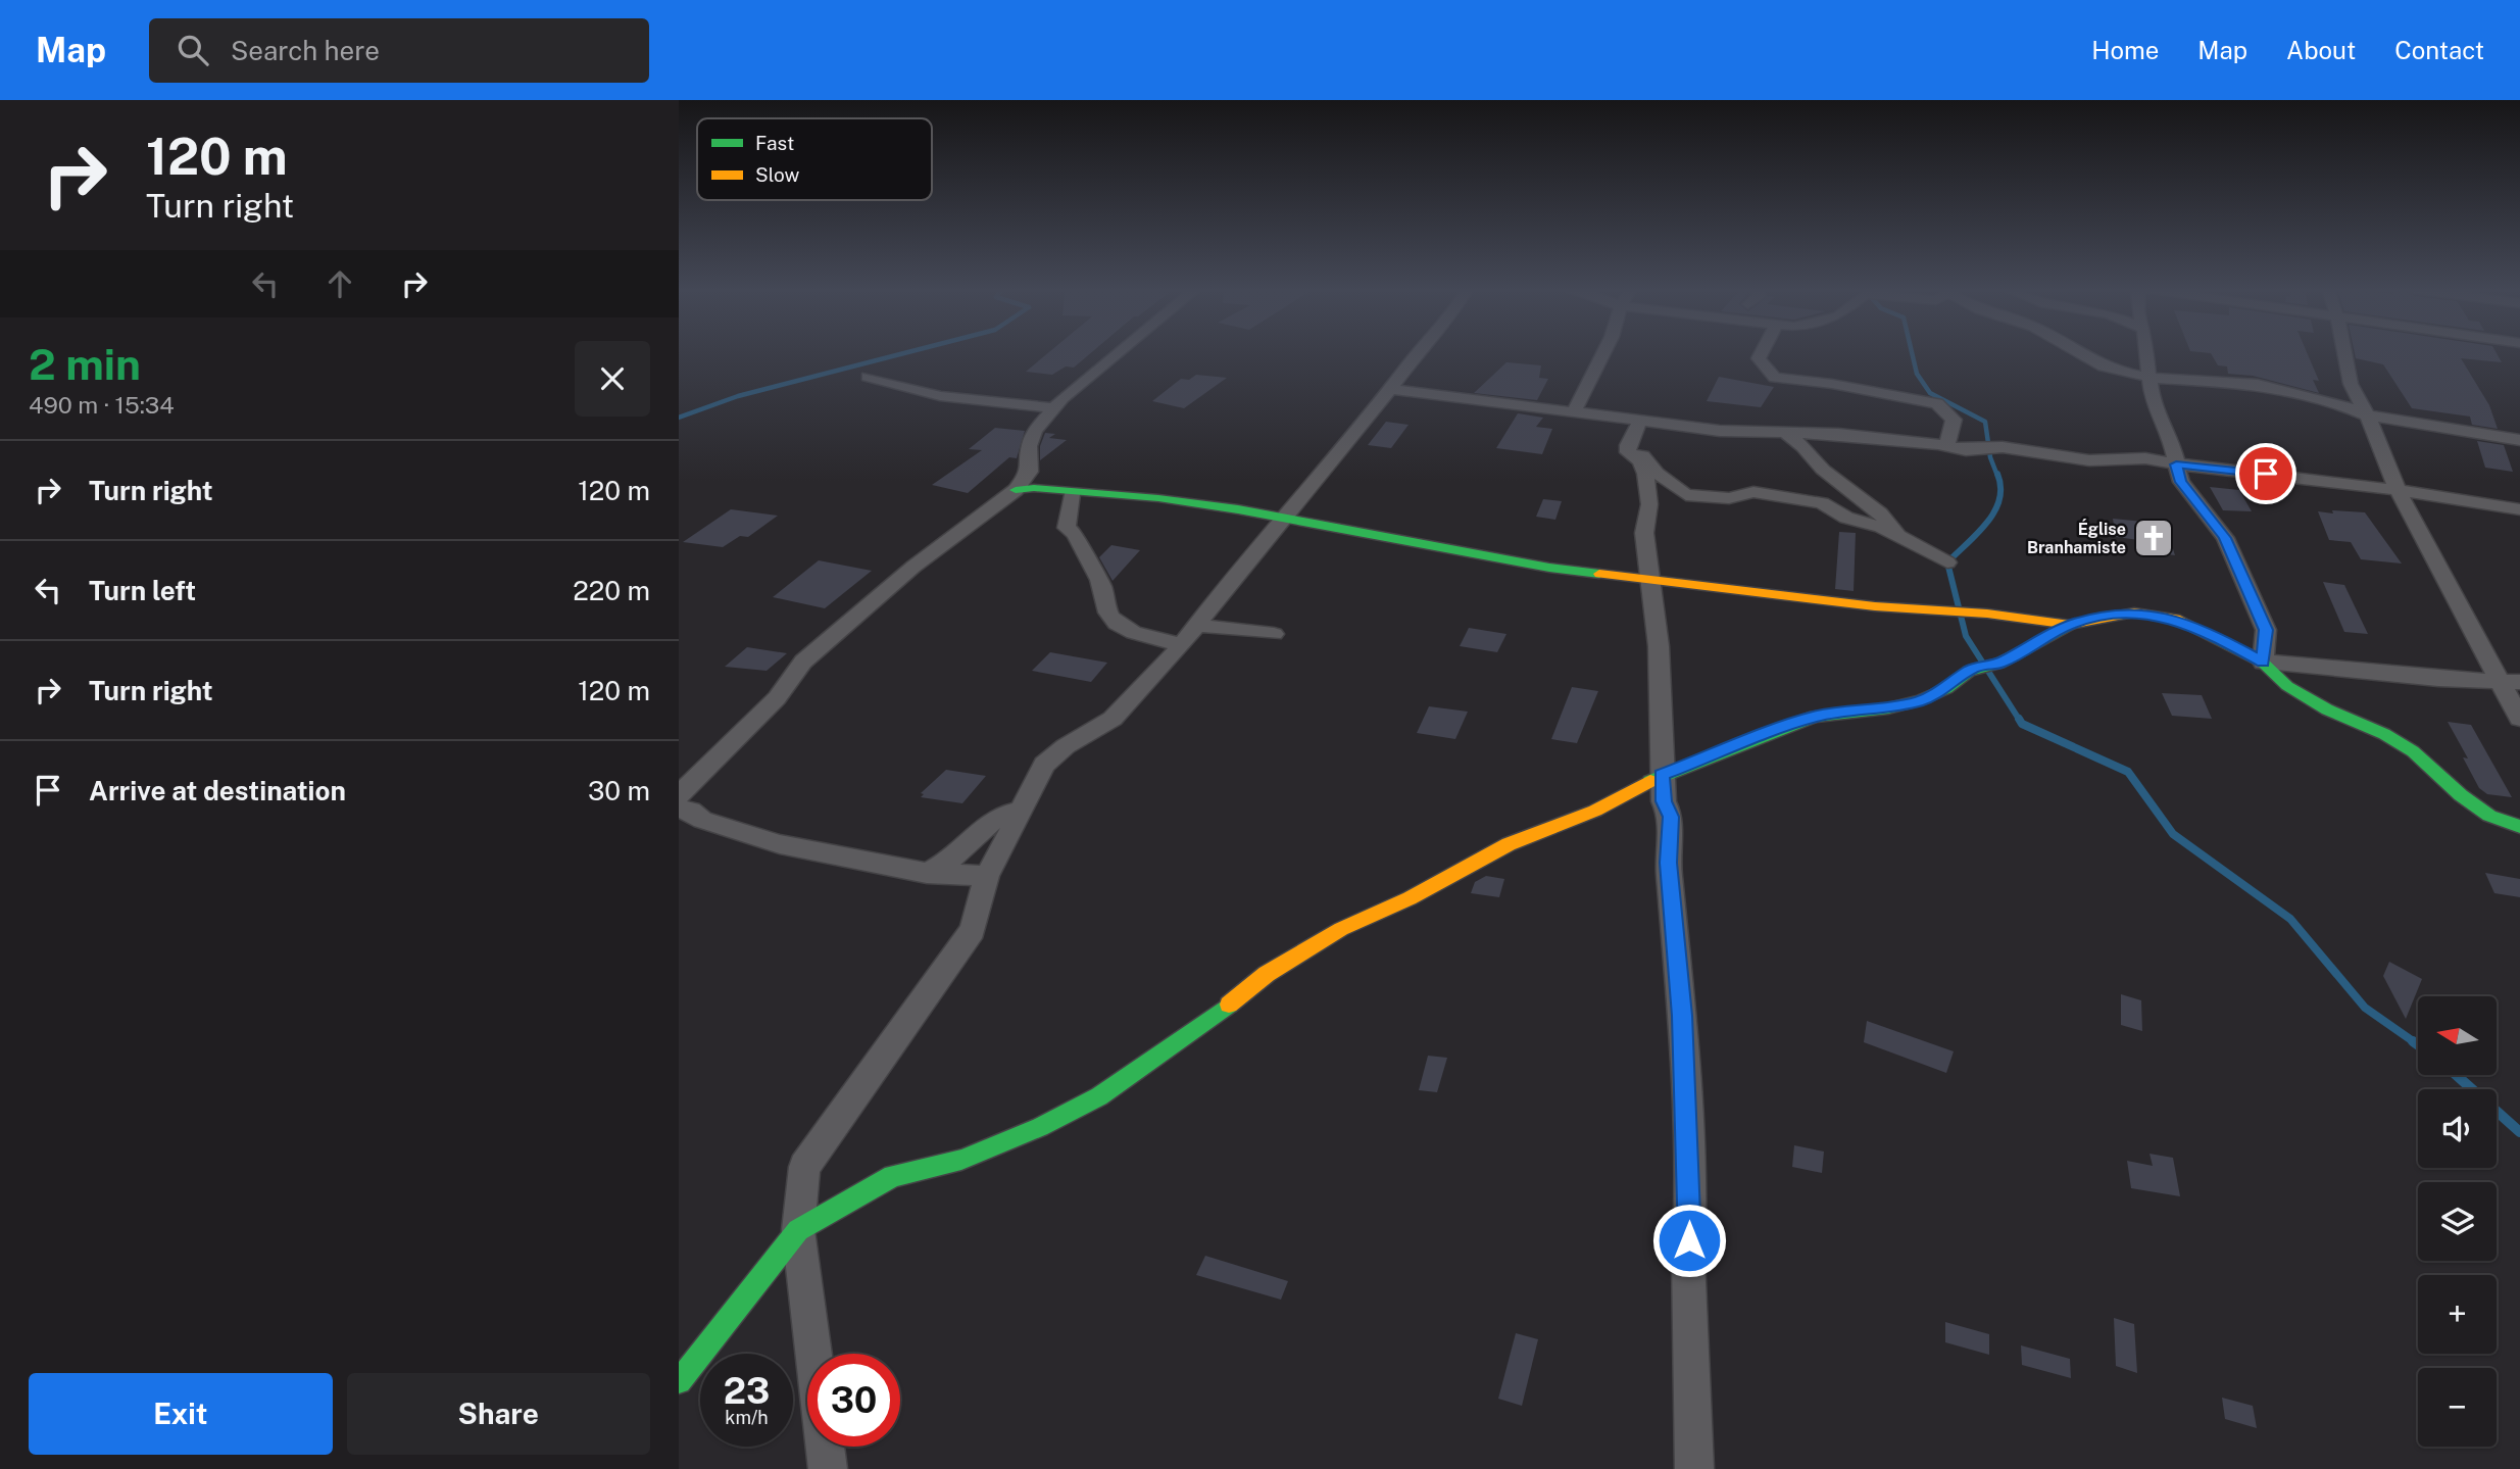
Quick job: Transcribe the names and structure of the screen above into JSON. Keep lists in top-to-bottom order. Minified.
{"places":{"church":["Église Branhamiste"]},"legend":["Fast","Slow"],"north":"left","page":{"header":"Map","search":"Search here","nav":["Home","Map","About","Contact"],"turn":["120 m","Turn right"],"heading":["2 min","490 m · 15:34"],"list":[{"name":"Turn right","value":"120 m"},{"name":"Turn left","value":"220 m"},{"name":"Turn right","value":"120 m"},{"name":"Arrive at destination","value":"30 m"}],"map_buttons":["+","−"],"speed":"23 km/h","limit":"30","buttons":["Exit","Share"]}}
